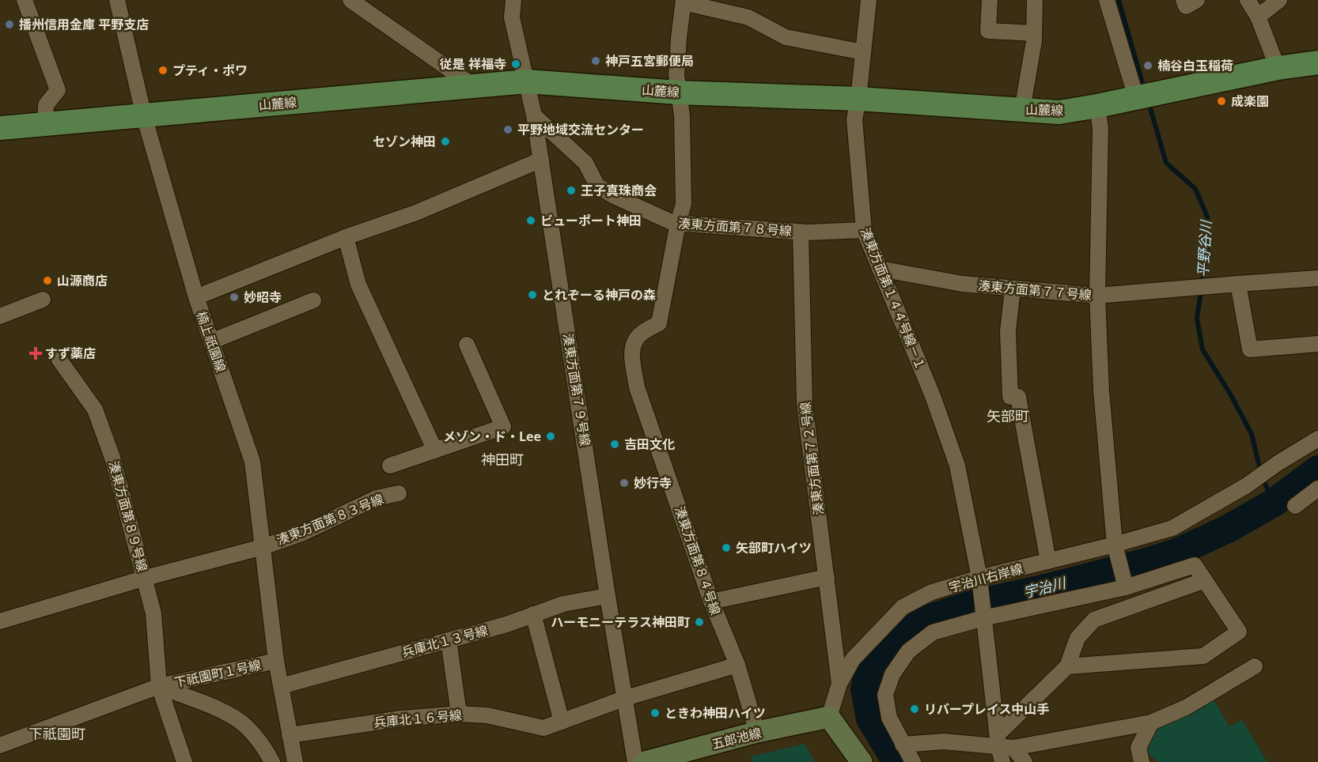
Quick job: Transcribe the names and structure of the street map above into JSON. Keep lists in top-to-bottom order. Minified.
{"streets":{"main road":["山麓線"],"street":["湊東方面第７８号線","湊東方面第７７号線","湊東方面第１４４号線－１","楠上祇園線","湊東方面第７９号線","湊東方面第７２号線","湊東方面第８９号線","湊東方面第８３号線","湊東方面第８４号線","宇治川右岸線","兵庫北１３号線","下祇園町１号線","兵庫北１６号線","五郎池線"]},"crossings":[["山麓線","湊東方面第１４４号線－１"],["山麓線","楠上祇園線"],["山麓線","湊東方面第７９号線"],["山麓線","湊東方面第８４号線"],["湊東方面第７８号線","湊東方面第１４４号線－１"],["湊東方面第７８号線","湊東方面第７９号線"],["湊東方面第７８号線","湊東方面第７２号線"],["湊東方面第７８号線","湊東方面第８４号線"],["湊東方面第７７号線","湊東方面第１４４号線－１"],["湊東方面第１４４号線－１","宇治川右岸線"],["楠上祇園線","湊東方面第８３号線"],["楠上祇園線","兵庫北１３号線"],["楠上祇園線","下祇園町１号線"],["楠上祇園線","兵庫北１６号線"],["湊東方面第７９号線","兵庫北１３号線"],["湊東方面第７９号線","兵庫北１６号線"],["湊東方面第７２号線","宇治川右岸線"],["湊東方面第８９号線","湊東方面第８３号線"],["湊東方面第８９号線","下祇園町１号線"],["湊東方面第８４号線","兵庫北１６号線"],["湊東方面第８４号線","五郎池線"],["宇治川右岸線","五郎池線"]],"districts":["矢部町","神田町","下祇園町"],"water":["平野谷川","宇治川"],"places":{"other":["播州信用金庫 平野支店","神戸五宮郵便局","従是 祥福寺","楠谷白玉稲荷","プティ・ポワ","成楽園","平野地域交流センター","セゾン神田","王子真珠商会","ビューポート神田","山源商店","とれぞーる神戸の森","妙昭寺","メゾン・ド・Lee","吉田文化","妙行寺","矢部町ハイツ","ハーモニーテラス神田町","リバープレイス中山手","ときわ神田ハイツ"],"health":["すず薬店"]}}
